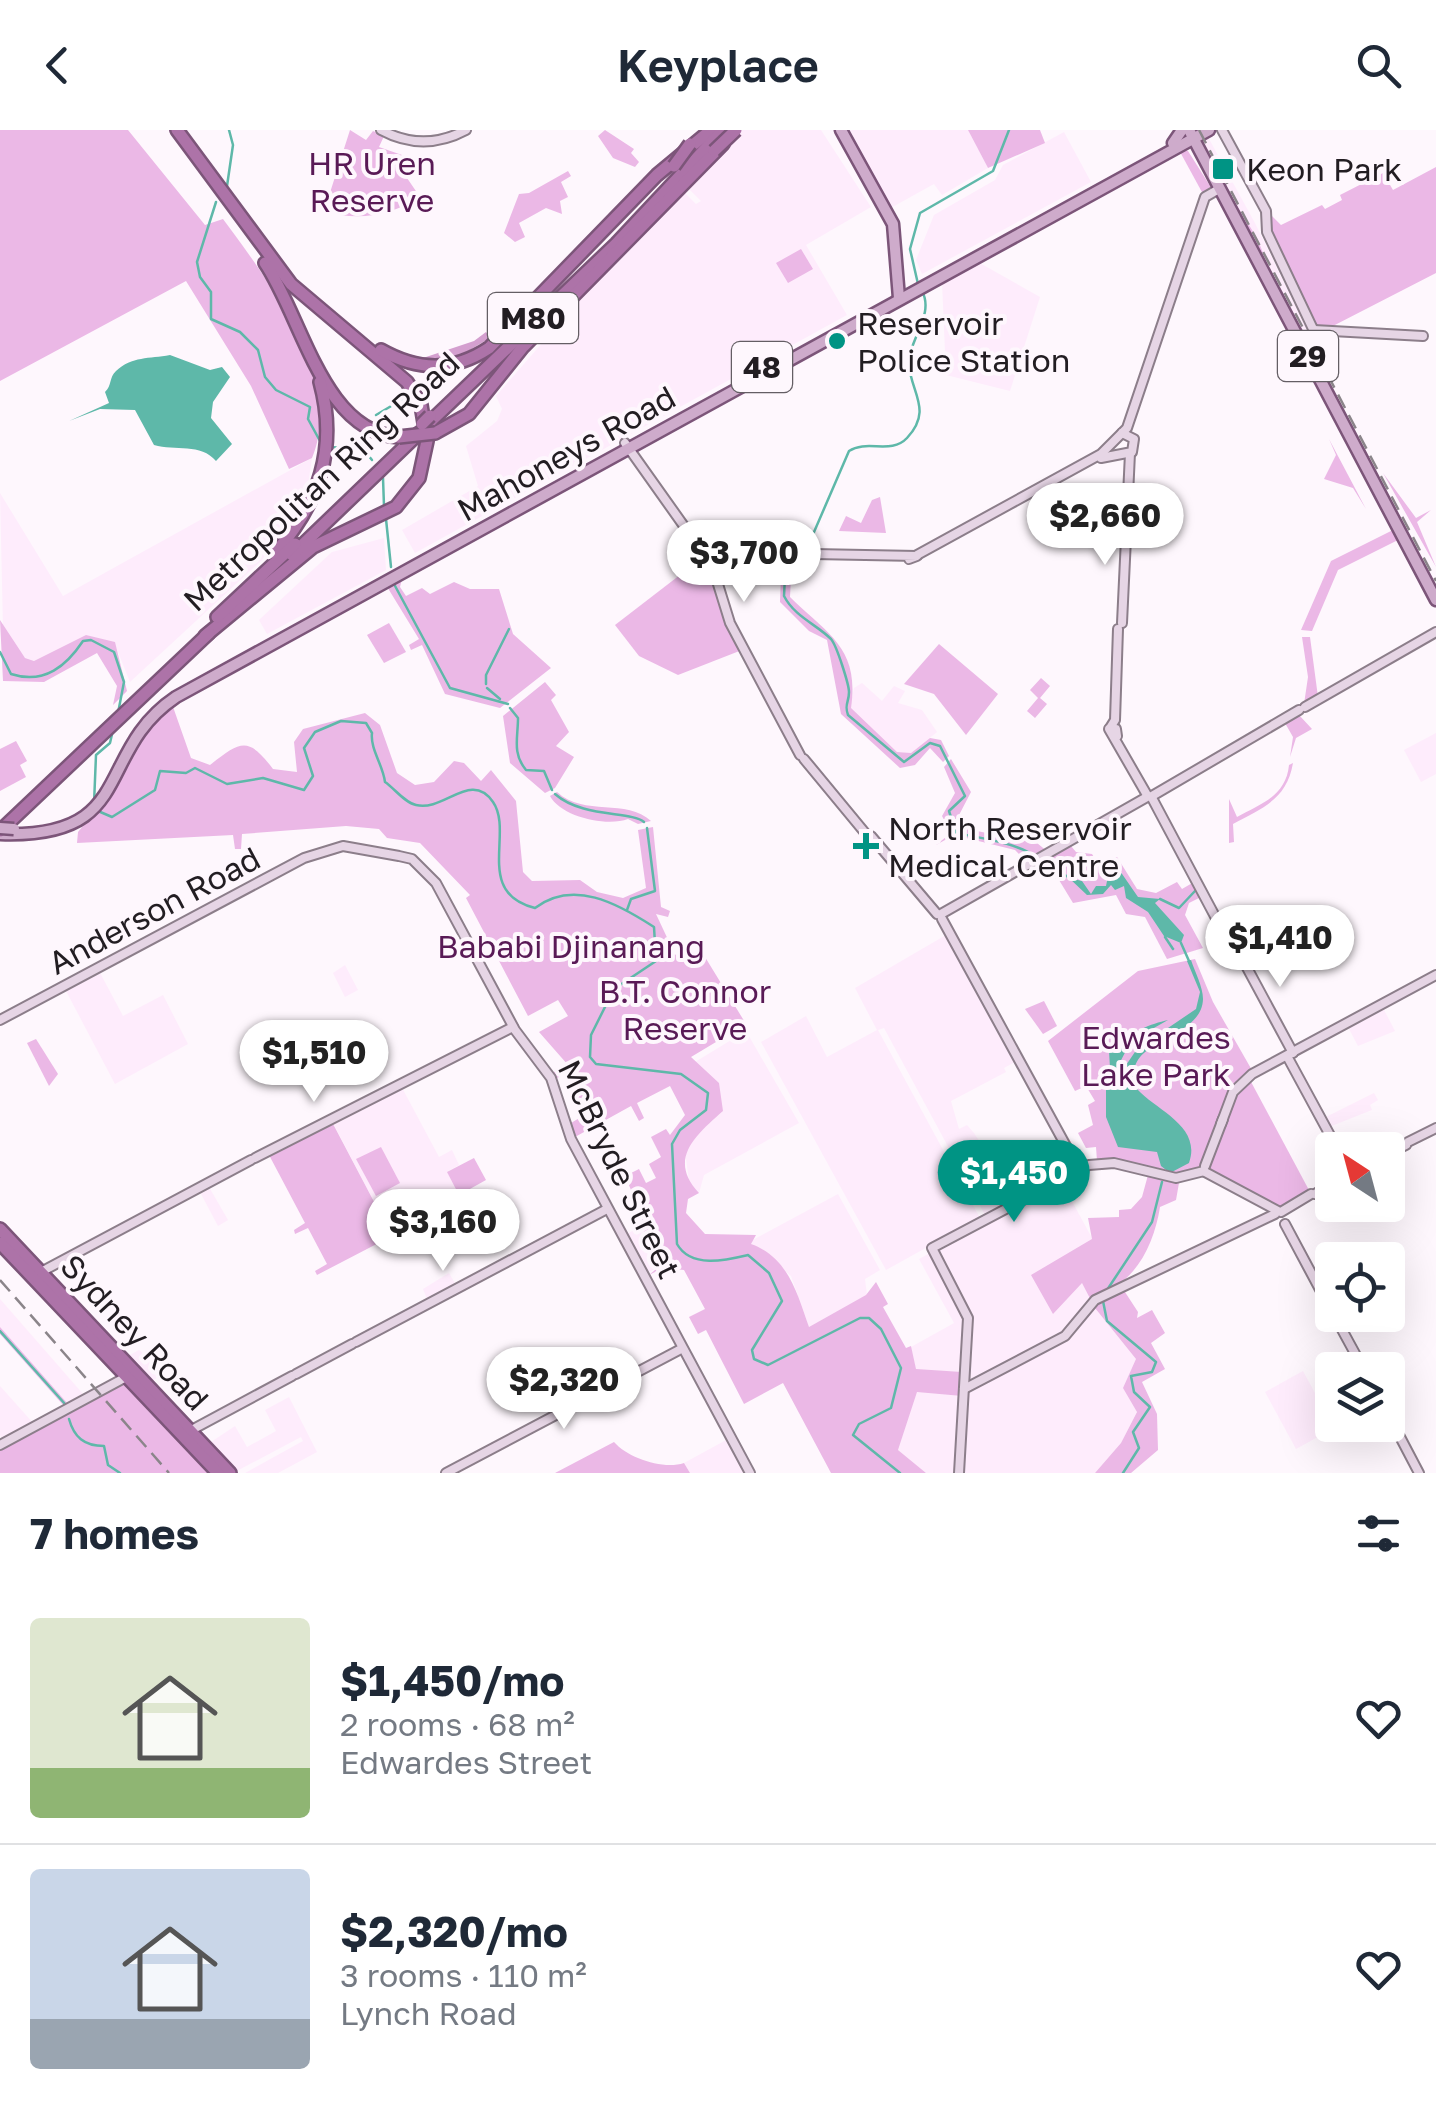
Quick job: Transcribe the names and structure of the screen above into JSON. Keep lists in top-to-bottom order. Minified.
{"streets":{"highway":["M80","Metropolitan Ring Road","Sydney Road"],"main road":["29","48","Mahoneys Road"],"street":["Anderson Road","McBryde Street"]},"crossings":[["29","48"],["29","Mahoneys Road"],["48","Mahoneys Road"],["Mahoneys Road","Metropolitan Ring Road"],["Anderson Road","McBryde Street"]],"parks":["HR Uren Reserve","Bababi Djinanang","B.T. Connor Reserve","Edwardes Lake Park"],"places":{"transit":["Keon Park"],"other":["Reservoir Police Station"],"health":["North Reservoir Medical Centre"]},"north":"top left","page":{"header":"Keyplace","price":["$2,660","$3,700","$1,410","$1,510","$1,450","$3,160","$2,320"],"heading":"7 homes","list":[{"name":"$1,450/mo","note":"2 rooms · 68 m² · Edwardes Street"},{"name":"$2,320/mo","note":"3 rooms · 110 m² · Lynch Road"}]}}
